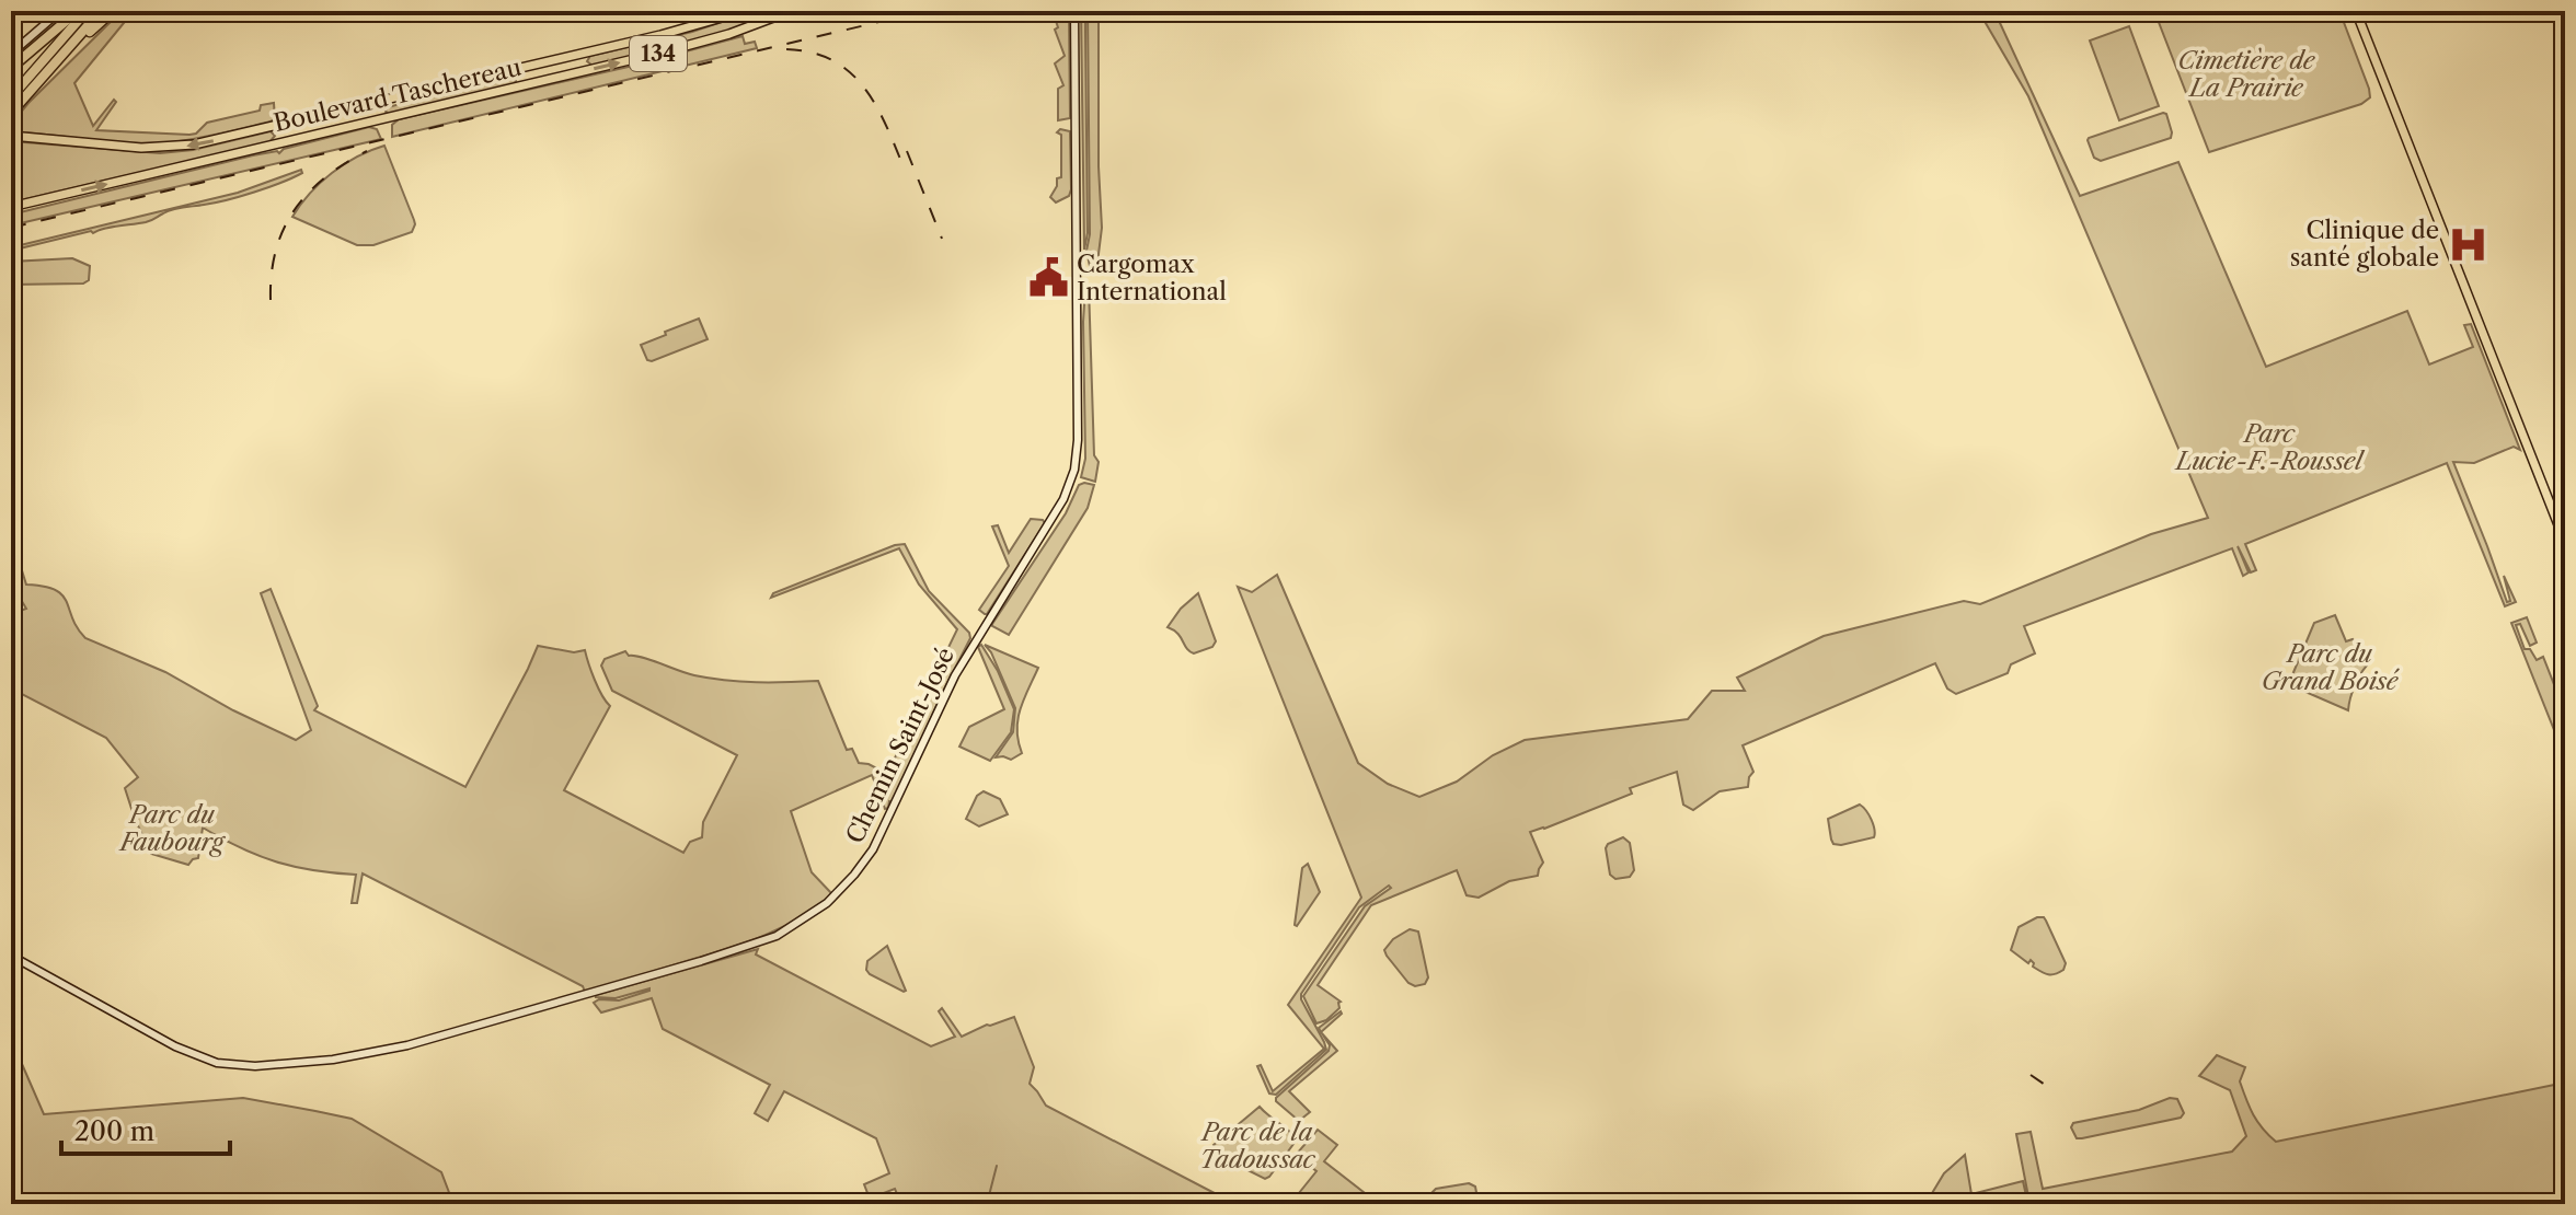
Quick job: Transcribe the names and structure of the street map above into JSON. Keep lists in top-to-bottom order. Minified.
{"streets":{"main road":["134","Boulevard Taschereau"],"street":["Chemin Saint-José"]},"parks":["Cimetière de La Prairie","Parc Lucie-F.-Roussel","Parc du Grand Boisé","Parc du Faubourg","Parc de la Tadoussac"],"places":{"hospital":["Clinique de santé globale"],"public building":["Cargomax International"]},"scale_bar":"200 m"}
